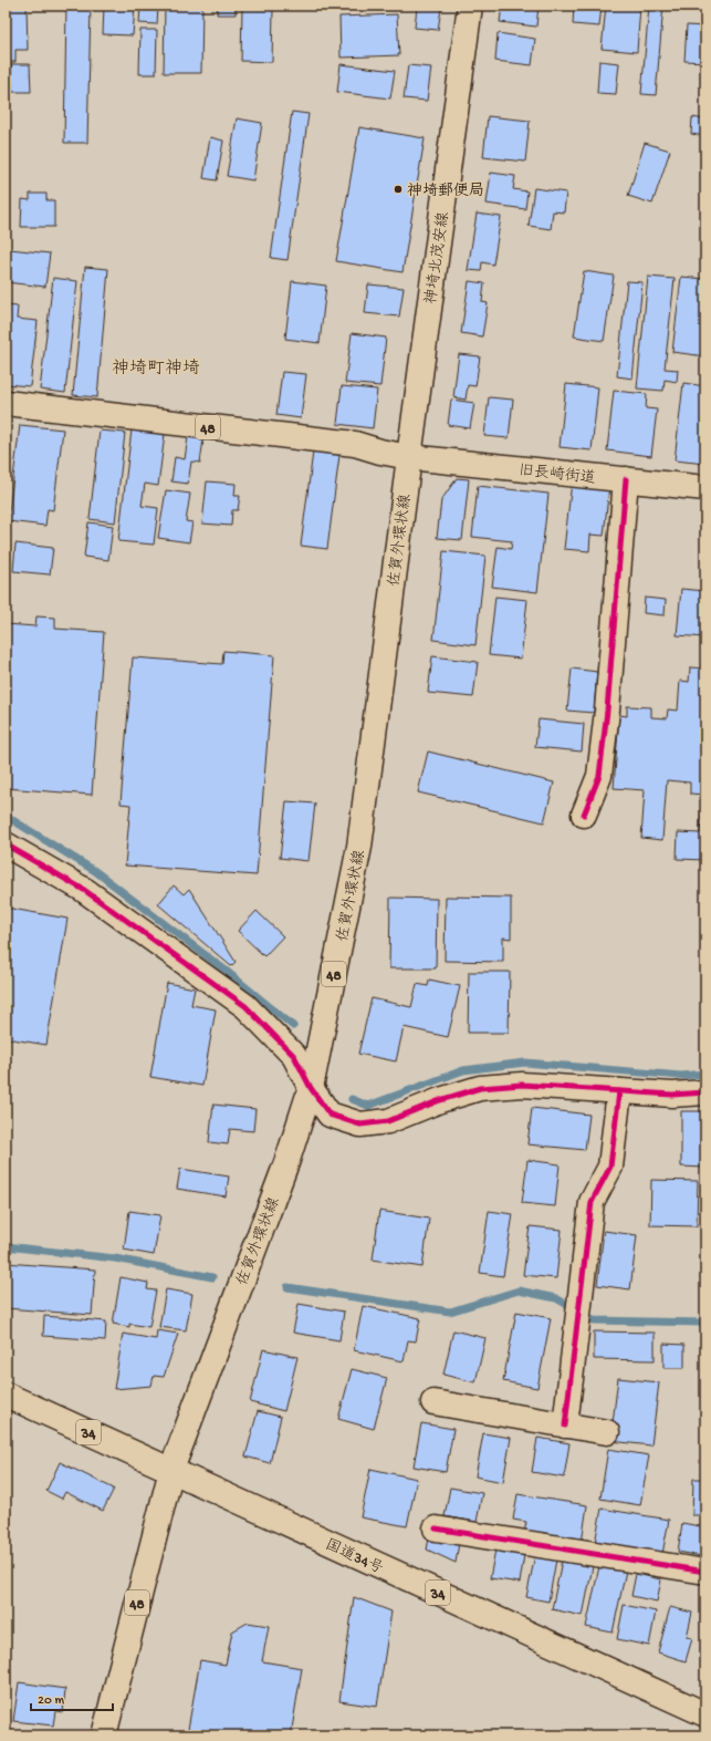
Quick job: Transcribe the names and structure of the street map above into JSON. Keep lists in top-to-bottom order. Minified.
{"streets":{"main road":["神埼北茂安線","48","旧長崎街道","佐賀外環状線","34","国道34号"]},"crossings":[["神埼北茂安線","48"],["神埼北茂安線","旧長崎街道"],["神埼北茂安線","佐賀外環状線"],["48","旧長崎街道"],["48","佐賀外環状線"],["旧長崎街道","佐賀外環状線"],["佐賀外環状線","国道34号"]],"districts":["神埼町神埼"],"places":["神埼郵便局"],"scale_bar":"20 m"}
